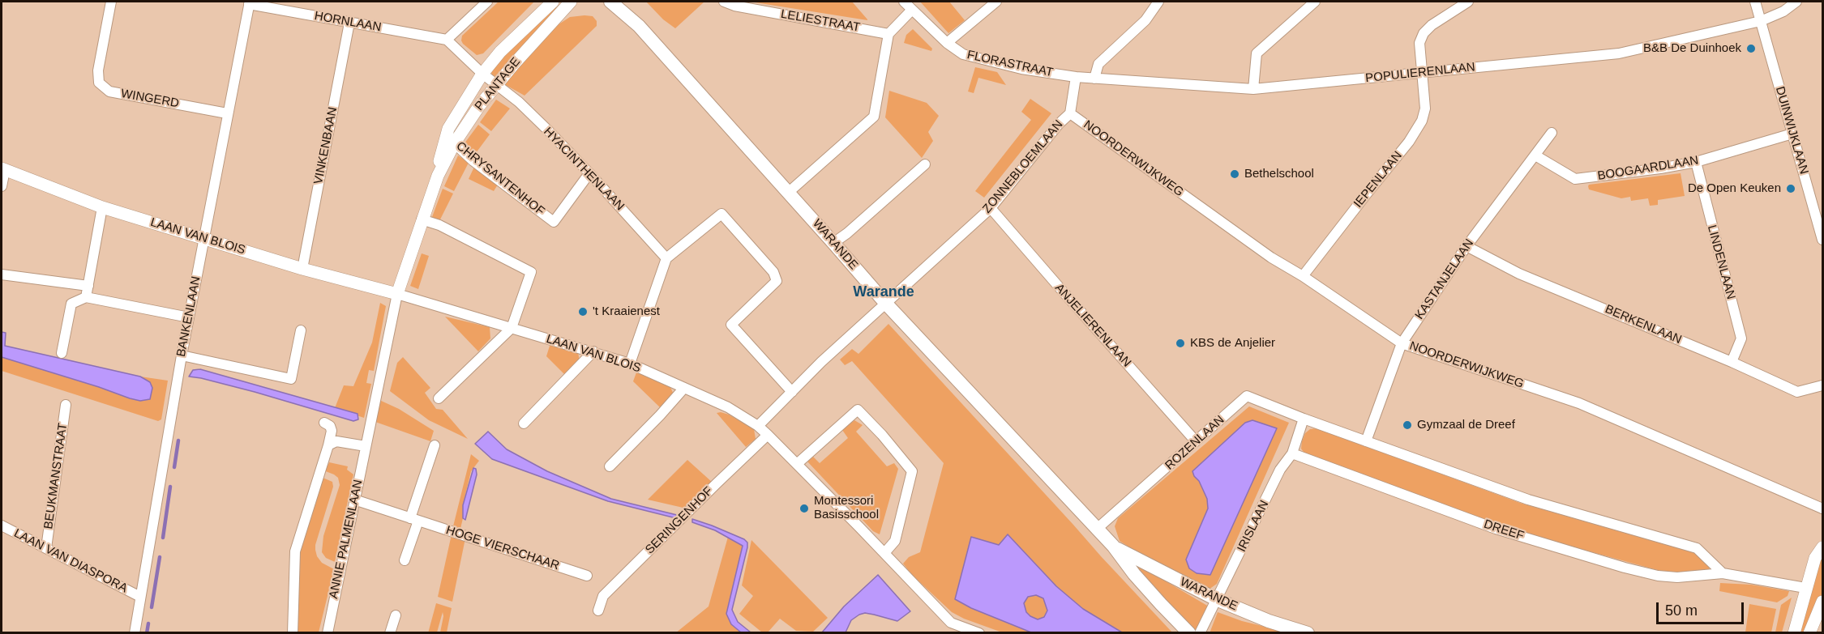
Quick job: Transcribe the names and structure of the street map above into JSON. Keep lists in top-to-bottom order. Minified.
{"streets":{"main road":["WARANDE"],"street":["LELIESTRAAT","HORNLAAN","FLORASTRAAT","POPULIERENLAAN","PLANTAGE","WINGERD","DUINWIJKLAAN","VINKENBAAN","NOORDERWIJKWEG","ZONNEBLOEMLAAN","BOOGAARDLAAN","HYACINTHENLAAN","CHRYSANTENHOF","IEPENLAAN","LAAN VAN BLOIS","LINDENLAAN","KASTANJELAAN","BANKENLAAN","BERKENLAAN","ANJELIERENLAAN","ROZENLAAN","BEUKMANSTRAAT","SERINGENHOF","IRISLAAN","DREEF","ANNIE PALMENLAAN","HOGE VIERSCHAAR","LAAN VAN DIASPORA"]},"crossings":[["HORNLAAN","VINKENBAAN"],["HORNLAAN","BANKENLAAN"],["FLORASTRAAT","POPULIERENLAAN"],["FLORASTRAAT","ZONNEBLOEMLAAN"],["POPULIERENLAAN","DUINWIJKLAAN"],["POPULIERENLAAN","ZONNEBLOEMLAAN"],["POPULIERENLAAN","IEPENLAAN"],["PLANTAGE","HYACINTHENLAAN"],["PLANTAGE","CHRYSANTENHOF"],["PLANTAGE","LAAN VAN BLOIS"],["PLANTAGE","ANNIE PALMENLAAN"],["WINGERD","BANKENLAAN"],["DUINWIJKLAAN","BOOGAARDLAAN"],["VINKENBAAN","LAAN VAN BLOIS"],["NOORDERWIJKWEG","ZONNEBLOEMLAAN"],["NOORDERWIJKWEG","IEPENLAAN"],["NOORDERWIJKWEG","KASTANJELAAN"],["ZONNEBLOEMLAAN","LAAN VAN BLOIS"],["ZONNEBLOEMLAAN","WARANDE"],["ZONNEBLOEMLAAN","ANJELIERENLAAN"],["BOOGAARDLAAN","LINDENLAAN"],["BOOGAARDLAAN","KASTANJELAAN"],["HYACINTHENLAAN","CHRYSANTENHOF"],["LAAN VAN BLOIS","BANKENLAAN"],["LAAN VAN BLOIS","SERINGENHOF"],["LAAN VAN BLOIS","ANNIE PALMENLAAN"],["WARANDE","ROZENLAAN"],["WARANDE","IRISLAAN"],["LINDENLAAN","BERKENLAAN"],["KASTANJELAAN","BERKENLAAN"],["BANKENLAAN","LAAN VAN DIASPORA"],["ANJELIERENLAAN","ROZENLAAN"],["ROZENLAAN","IRISLAAN"],["BEUKMANSTRAAT","LAAN VAN DIASPORA"],["IRISLAAN","DREEF"],["ANNIE PALMENLAAN","HOGE VIERSCHAAR"]],"districts":["Warande"],"places":["B&B De Duinhoek","Bethelschool","De Open Keuken","'t Kraaienest","KBS de Anjelier","Gymzaal de Dreef","Montessori Basisschool"],"scale_bar":"50 m"}
